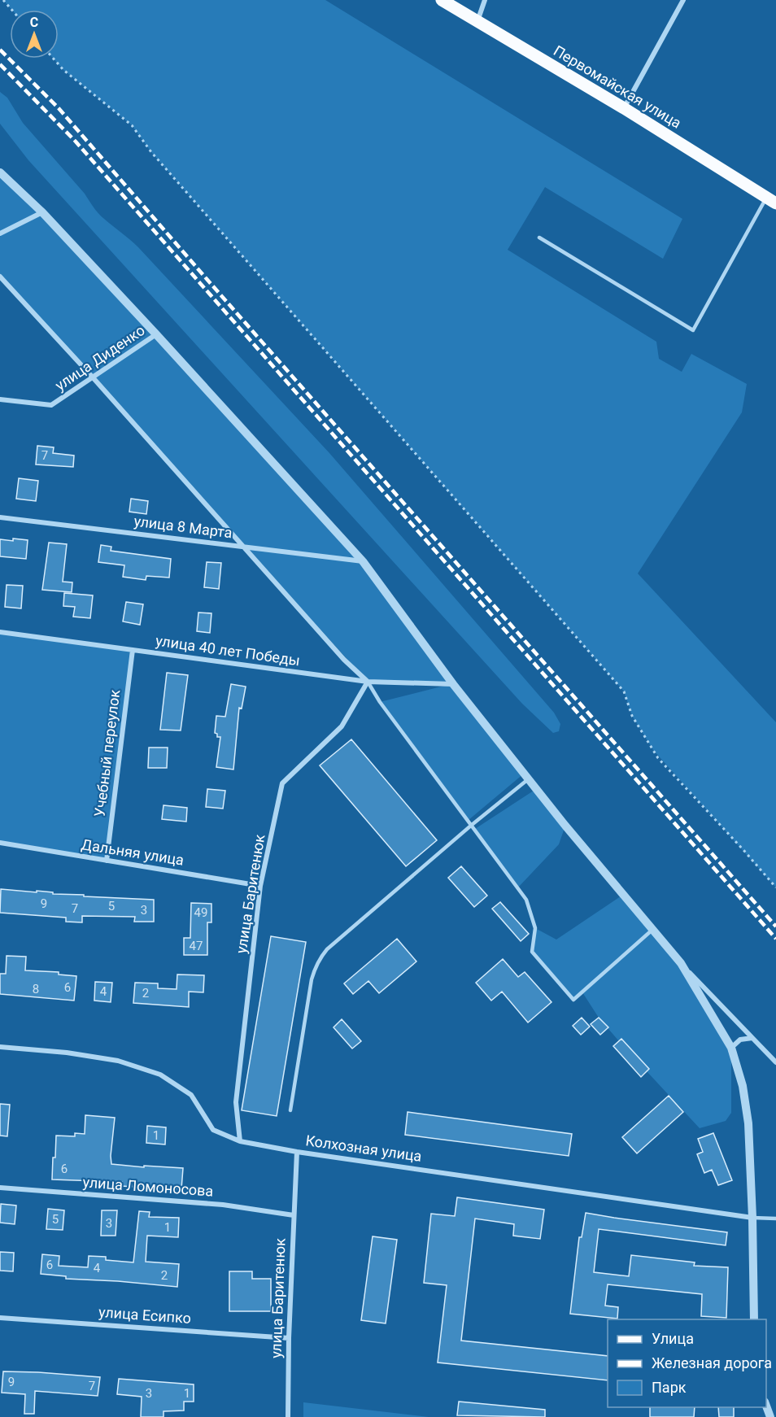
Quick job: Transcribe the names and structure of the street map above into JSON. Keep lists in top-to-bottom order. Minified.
{"streets":{"main road":["Первомайская улица"],"street":["улица Диденко","улица 8 Марта","улица 40 лет Победы","Учебный переулок","Дальняя улица","улица Баритенюк","Колхозная улица","улица Ломоносова","улица Есипко"]},"crossings":[["улица 40 лет Победы","Учебный переулок"],["улица 40 лет Победы","улица Баритенюк"],["Учебный переулок","Дальняя улица"],["Дальняя улица","улица Баритенюк"],["улица Баритенюк","Колхозная улица"],["улица Баритенюк","улица Ломоносова"],["улица Баритенюк","улица Есипко"]],"house_numbers":["7","9","5","7","3","49","47","6","8","4","2","1","6","5","3","1","6","4","2","9","7","3","1"],"legend":["Улица","Железная дорога","Парк"],"north":"top"}
